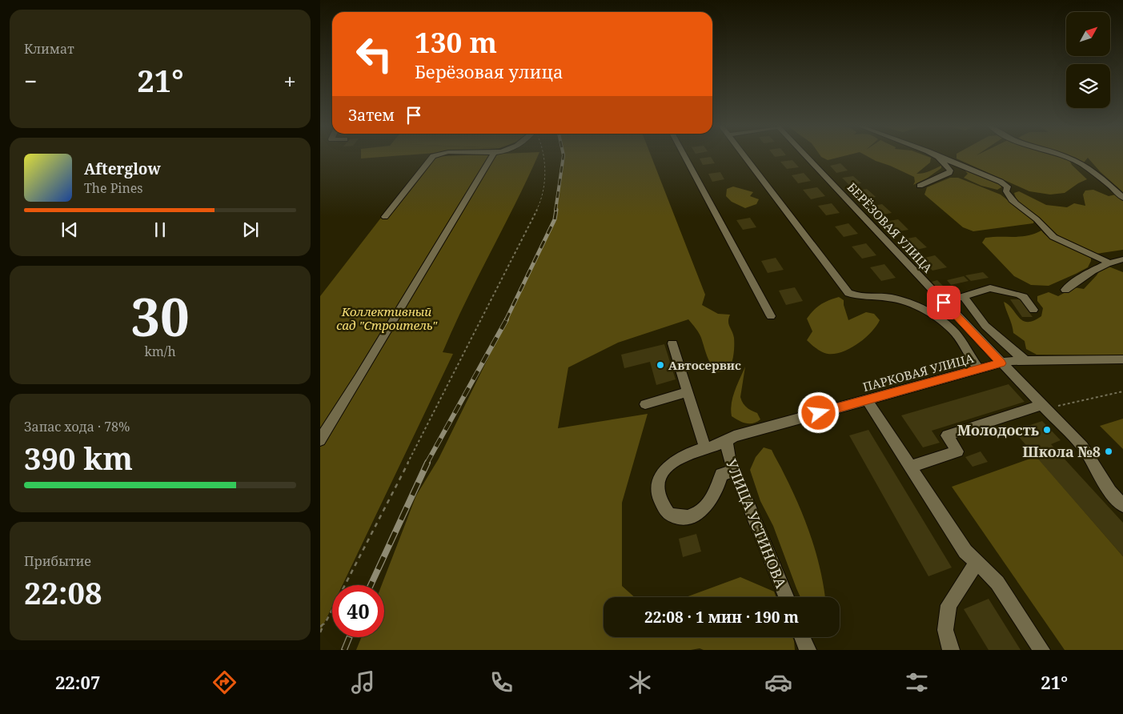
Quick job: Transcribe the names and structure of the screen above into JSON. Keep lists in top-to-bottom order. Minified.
{"streets":{"street":["БЕРЁЗОВАЯ УЛИЦА","ПАРКОВАЯ УЛИЦА","УЛИЦА УСТИНОВА"]},"crossings":[["БЕРЁЗОВАЯ УЛИЦА","ПАРКОВАЯ УЛИЦА"],["ПАРКОВАЯ УЛИЦА","УЛИЦА УСТИНОВА"]],"parks":["Коллективный сад \"Строитель\""],"places":["Автосервис","Молодость","Школа №8"],"north":"top right","page":{"tile":["Климат",["30","km/h"],["Запас хода · 78%","390 km"],["Прибытие","22:08"]],"turn":["130 m","Берёзовая улица"],"heat":["−","21°","+"],"then":"Затем","song":["Afterglow","The Pines"],"limit":"40","trip":"22:08 · 1 мин · 190 m","tabs":["22:07","21°"]}}
